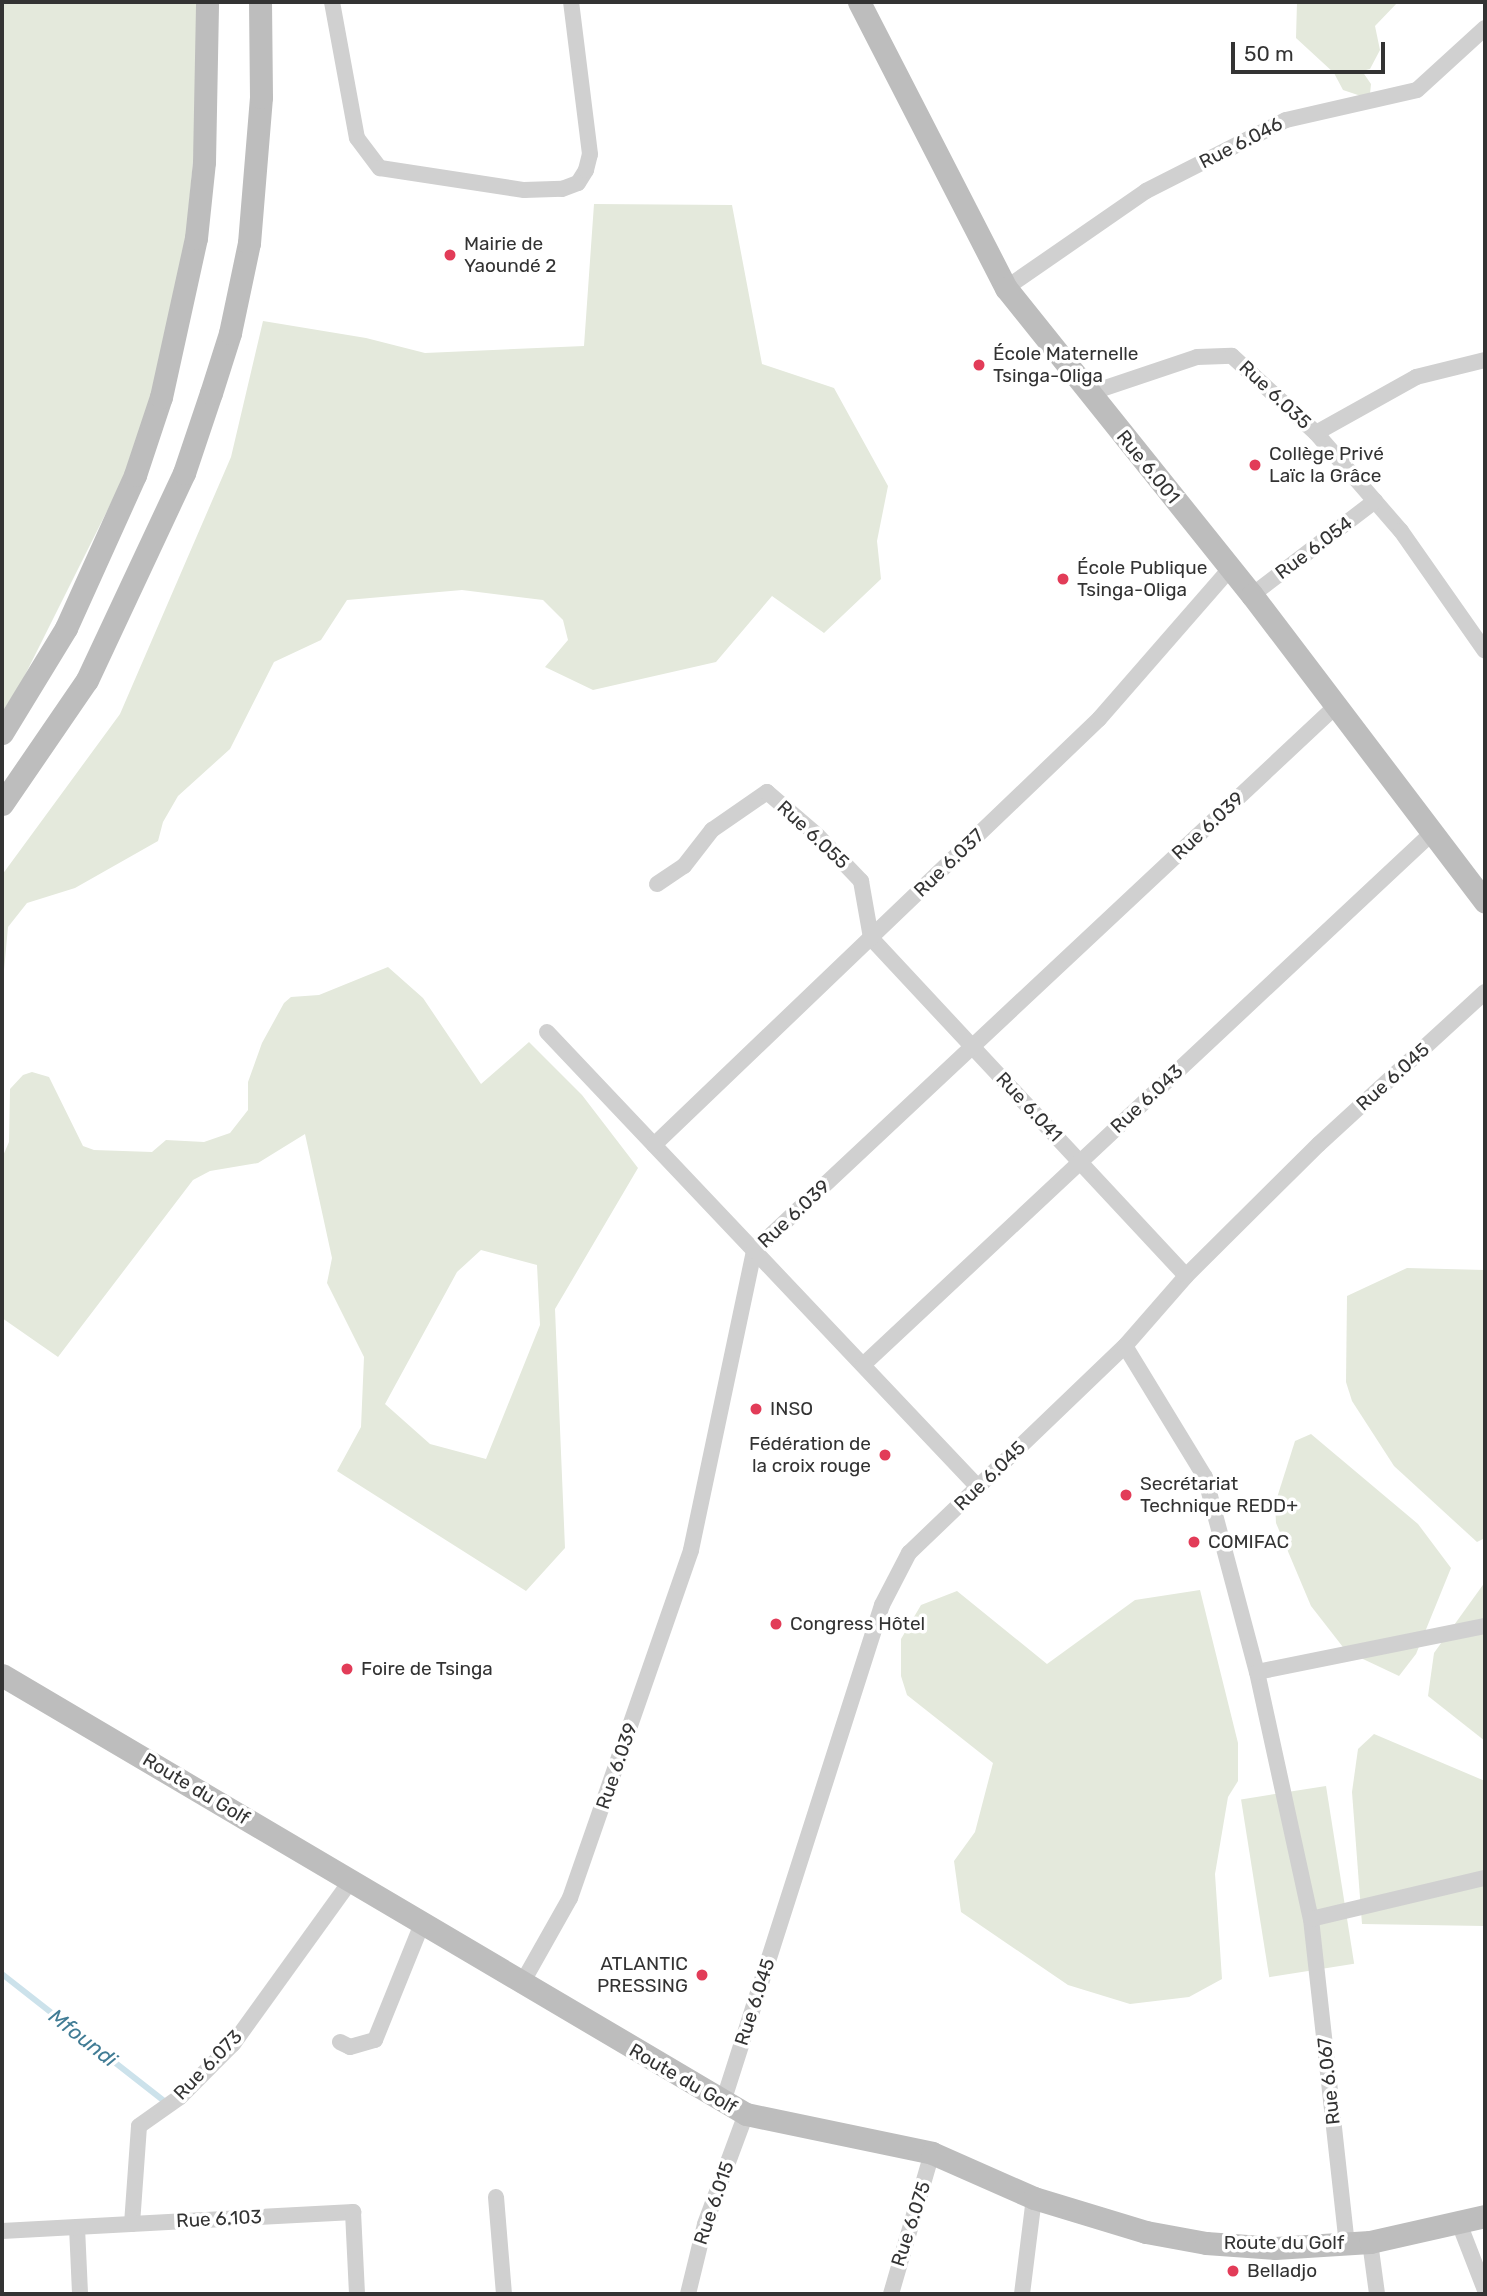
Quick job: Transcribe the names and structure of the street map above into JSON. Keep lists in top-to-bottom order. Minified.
{"streets":{"main road":["Rue 6.001","Route du Golf"],"street":["Rue 6.046","Rue 6.035","Rue 6.054","Rue 6.039","Rue 6.055","Rue 6.037","Rue 6.045","Rue 6.043","Rue 6.041","Rue 6.073","Rue 6.067","Rue 6.015","Rue 6.103","Rue 6.075"]},"crossings":[["Rue 6.046","Rue 6.001"],["Rue 6.035","Rue 6.001"],["Rue 6.035","Rue 6.054"],["Rue 6.001","Rue 6.054"],["Rue 6.001","Rue 6.039"],["Rue 6.001","Rue 6.037"],["Rue 6.001","Rue 6.043"],["Rue 6.039","Rue 6.041"],["Rue 6.039","Route du Golf"],["Rue 6.055","Rue 6.037"],["Rue 6.055","Rue 6.041"],["Rue 6.037","Rue 6.041"],["Rue 6.045","Rue 6.041"],["Rue 6.045","Route du Golf"],["Rue 6.045","Rue 6.067"],["Rue 6.043","Rue 6.041"],["Route du Golf","Rue 6.073"],["Route du Golf","Rue 6.067"],["Route du Golf","Rue 6.015"],["Route du Golf","Rue 6.075"],["Rue 6.073","Rue 6.103"]],"water":["Mfoundi"],"places":["Mairie de Yaoundé 2","École Maternelle Tsinga-Oliga","Collège Privé Laïc la Grâce","École Publique Tsinga-Oliga","INSO","Fédération de la croix rouge","Secrétariat Technique REDD+","COMIFAC","Congress Hôtel","Foire de Tsinga","ATLANTIC PRESSING","Belladjo"],"scale_bar":"50 m"}
